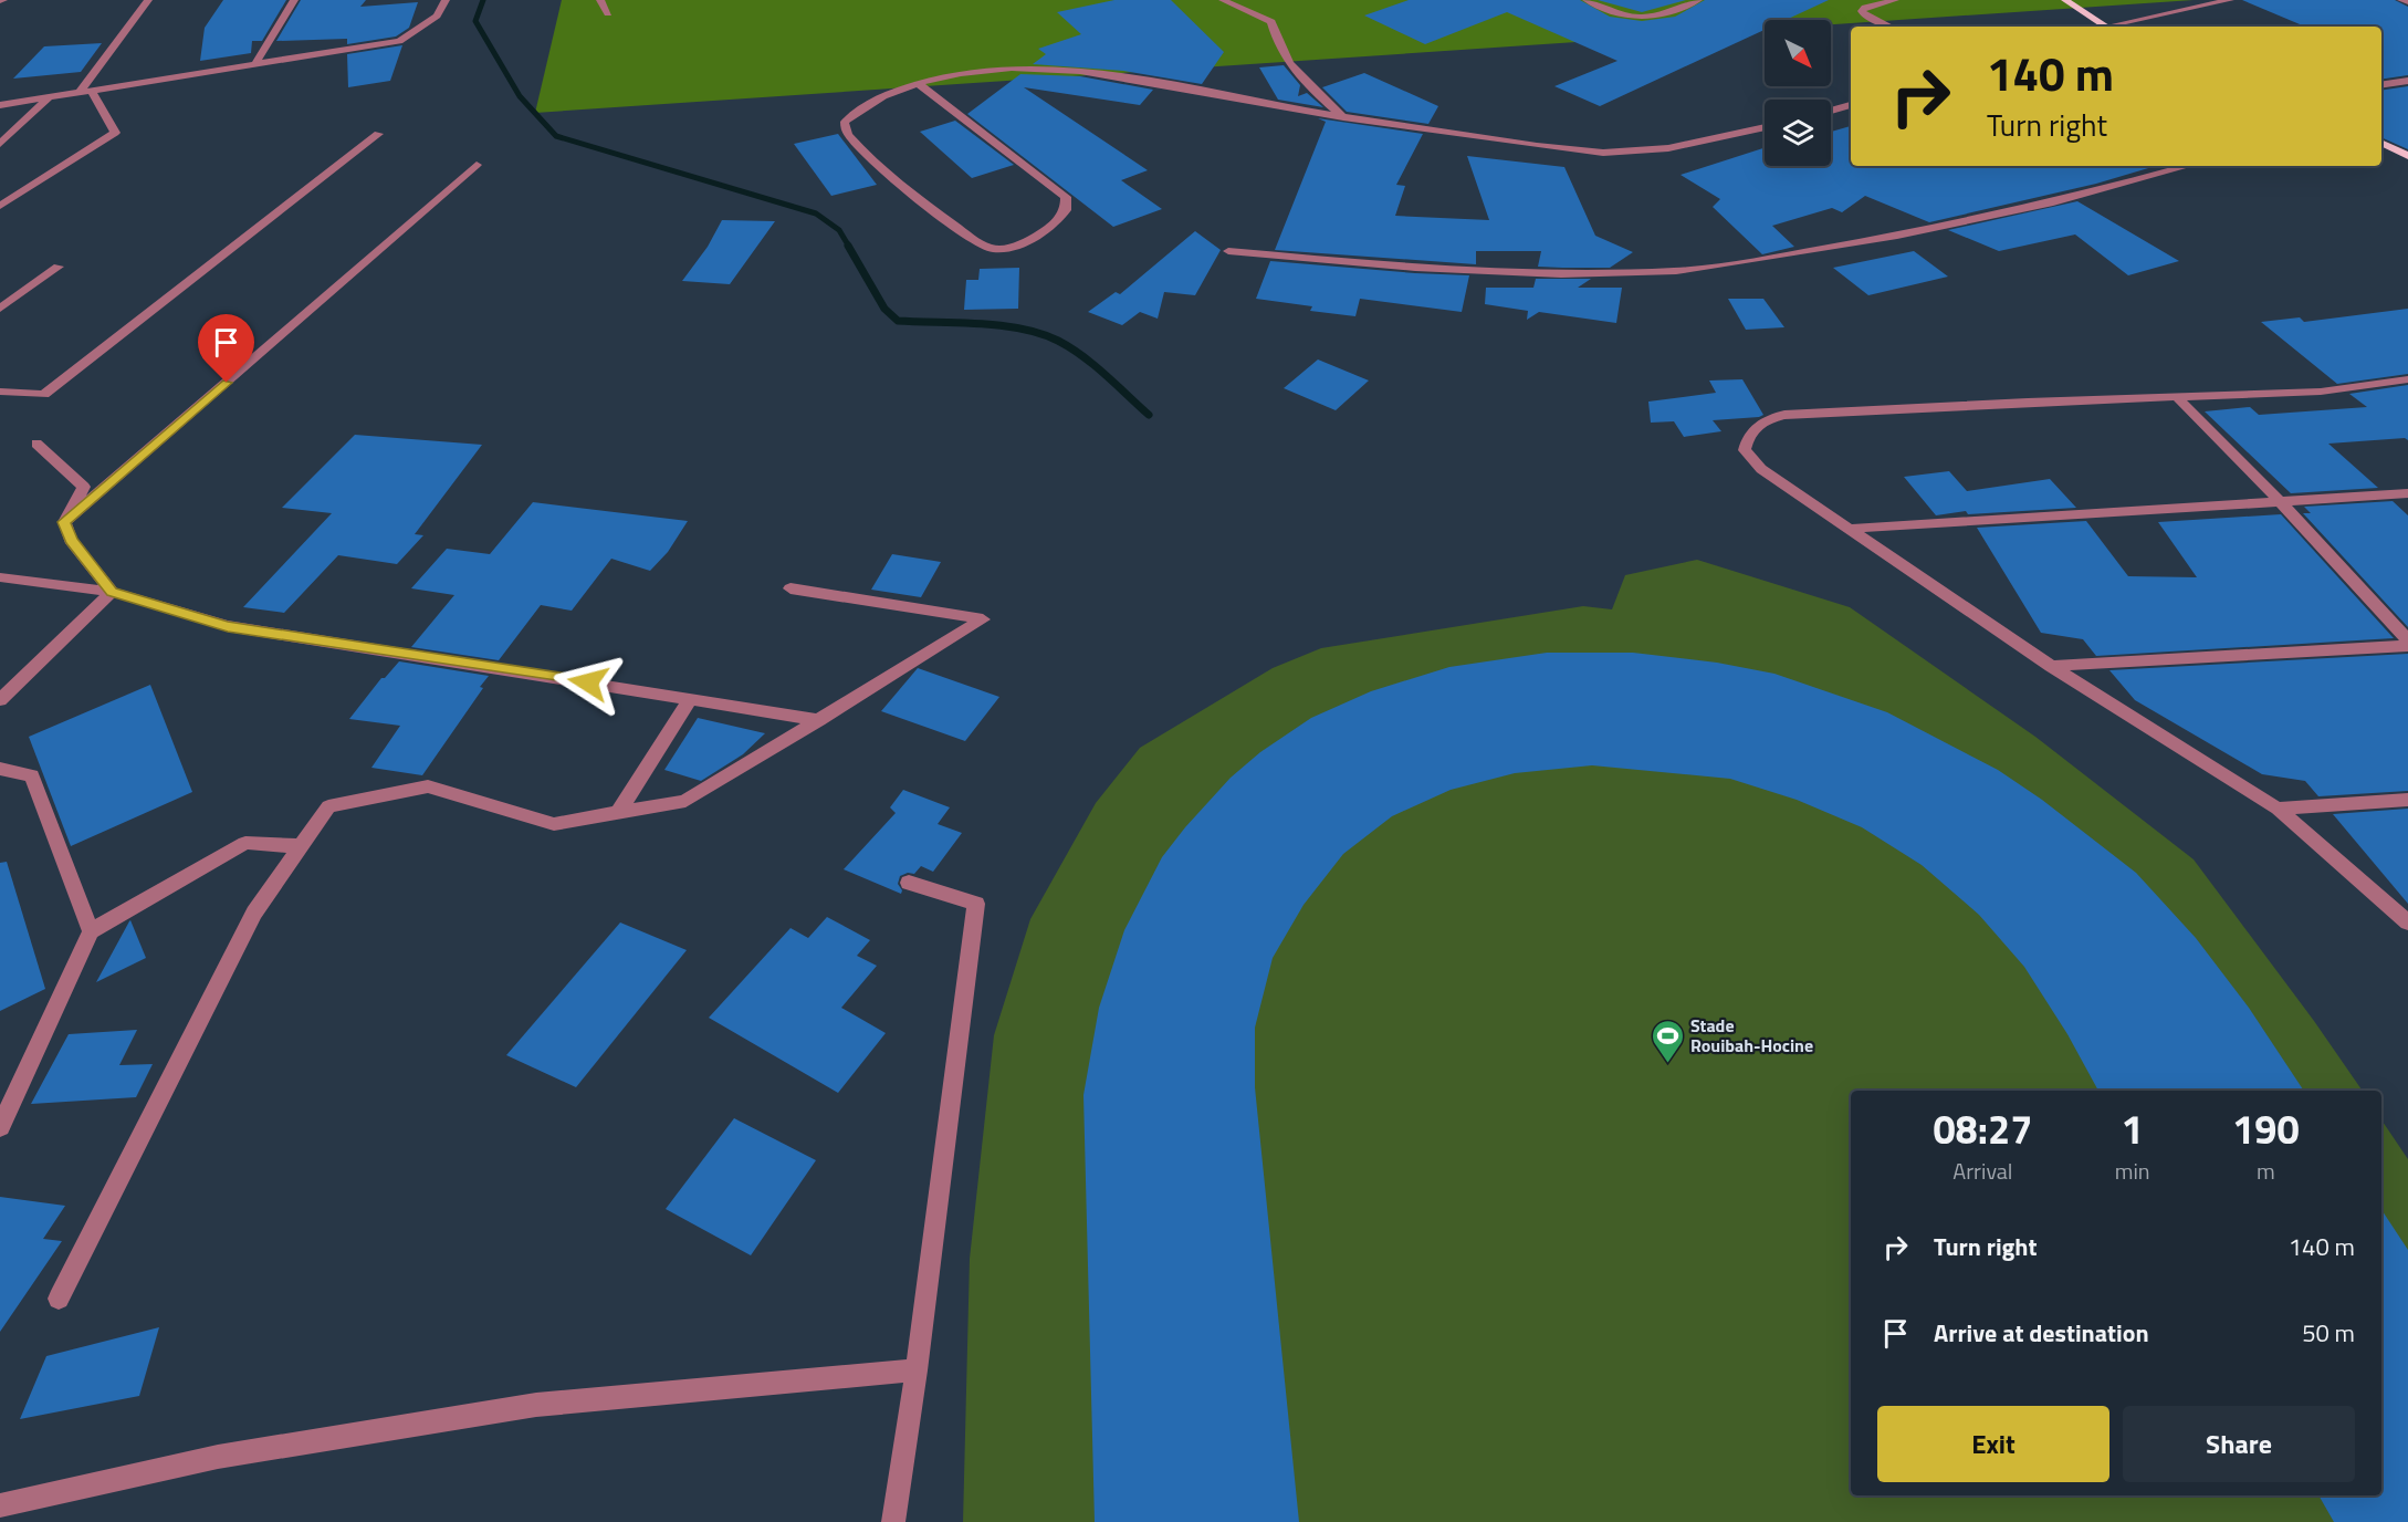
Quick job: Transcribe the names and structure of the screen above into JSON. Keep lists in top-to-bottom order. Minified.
{"places":{"sports":["Stade Rouibah-Hocine"]},"north":"bottom right","page":{"turn":["140 m","Turn right"],"eta":["08:27","Arrival","1","min","190","m"],"list":[{"name":"Turn right","value":"140 m"},{"name":"Arrive at destination","value":"50 m"}],"buttons":["Exit","Share"]}}
